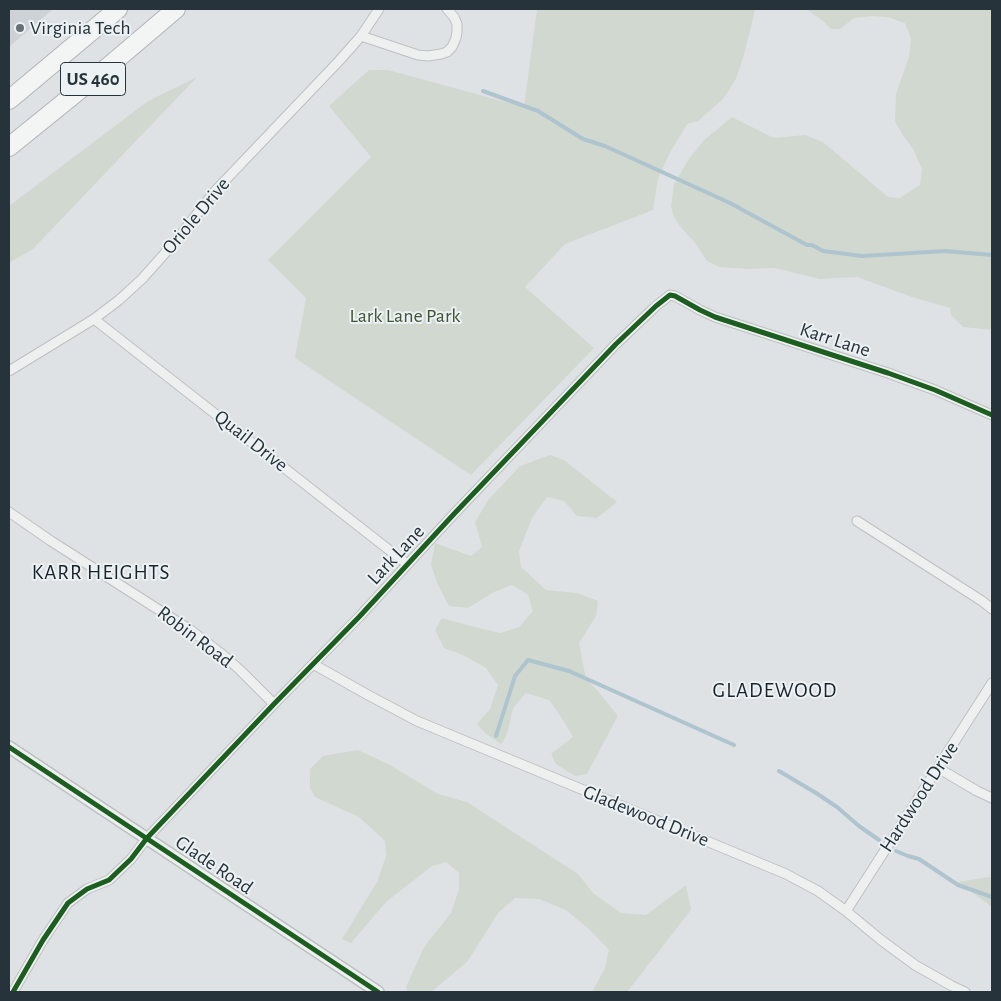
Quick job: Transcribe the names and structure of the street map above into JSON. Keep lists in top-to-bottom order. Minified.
{"streets":{"highway":["US 460"],"street":["Oriole Drive","Karr Lane","Quail Drive","Lark Lane","Robin Road","Hardwood Drive","Gladewood Drive","Glade Road"]},"crossings":[["Oriole Drive","Quail Drive"],["Karr Lane","Lark Lane"],["Quail Drive","Lark Lane"],["Lark Lane","Robin Road"],["Lark Lane","Gladewood Drive"],["Lark Lane","Glade Road"],["Hardwood Drive","Gladewood Drive"]],"districts":["KARR HEIGHTS","GLADEWOOD"],"parks":["Lark Lane Park"],"places":["Virginia Tech"]}
